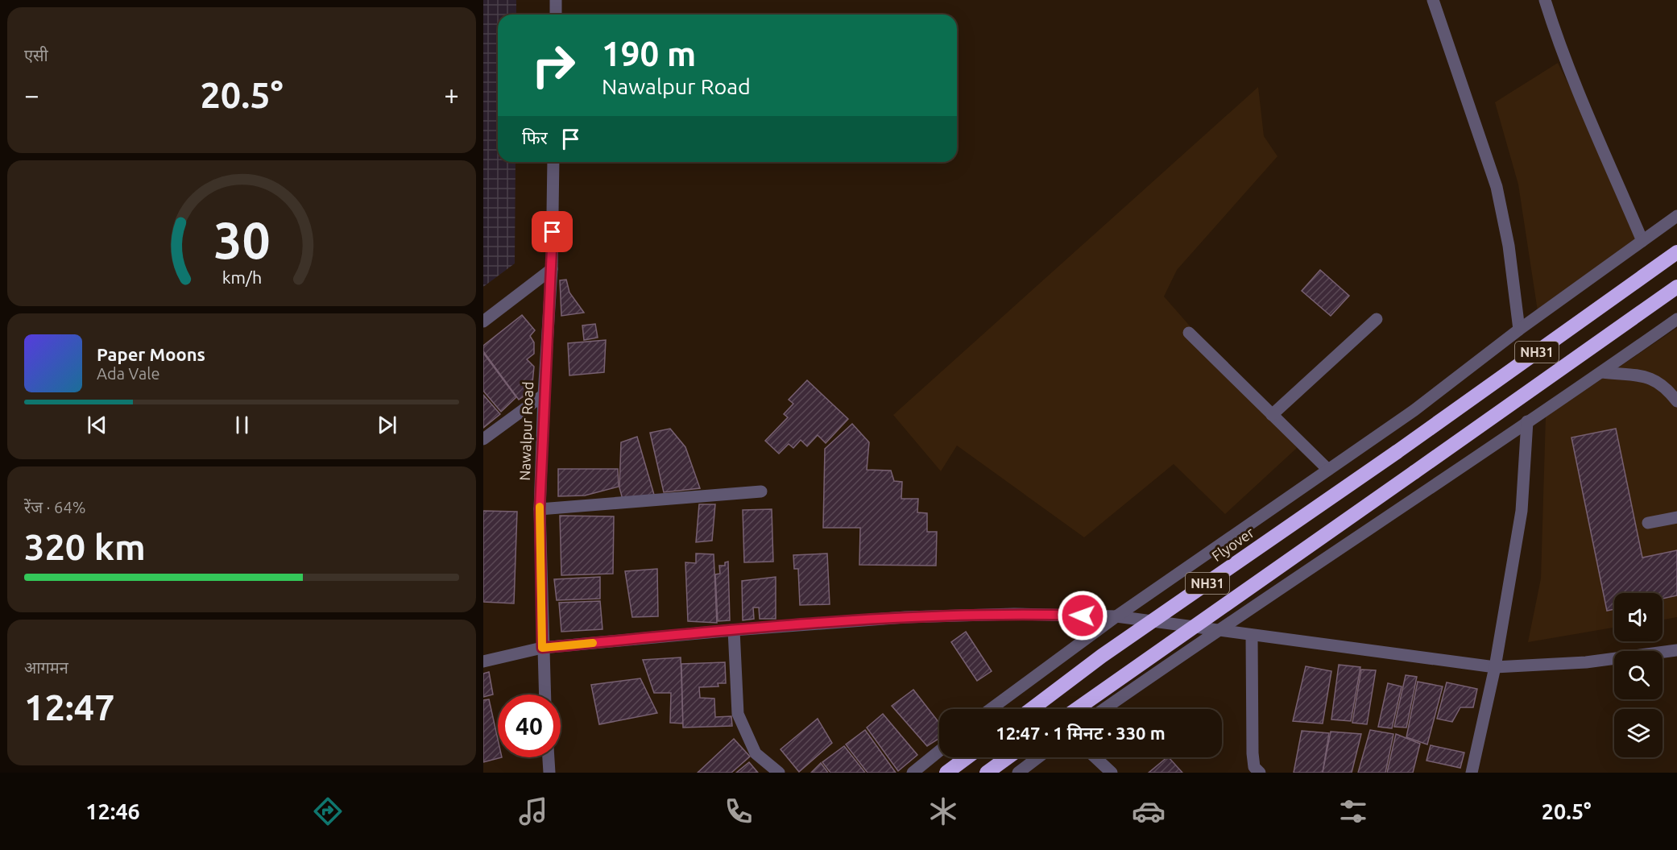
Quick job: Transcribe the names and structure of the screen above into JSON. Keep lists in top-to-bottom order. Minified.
{"streets":{"highway":["NH31","Flyover"],"street":["Nawalpur Road"]},"page":{"tile":["एसी",["रेंज · 64%","320 km"],["आगमन","12:47"]],"turn":["190 m","Nawalpur Road"],"heat":["−","20.5°","+"],"then":"फिर","song":["Paper Moons","Ada Vale"],"limit":"40","trip":"12:47 · 1 मिनट · 330 m","tabs":["12:46","20.5°"],"gauge":["30","km/h"]}}
